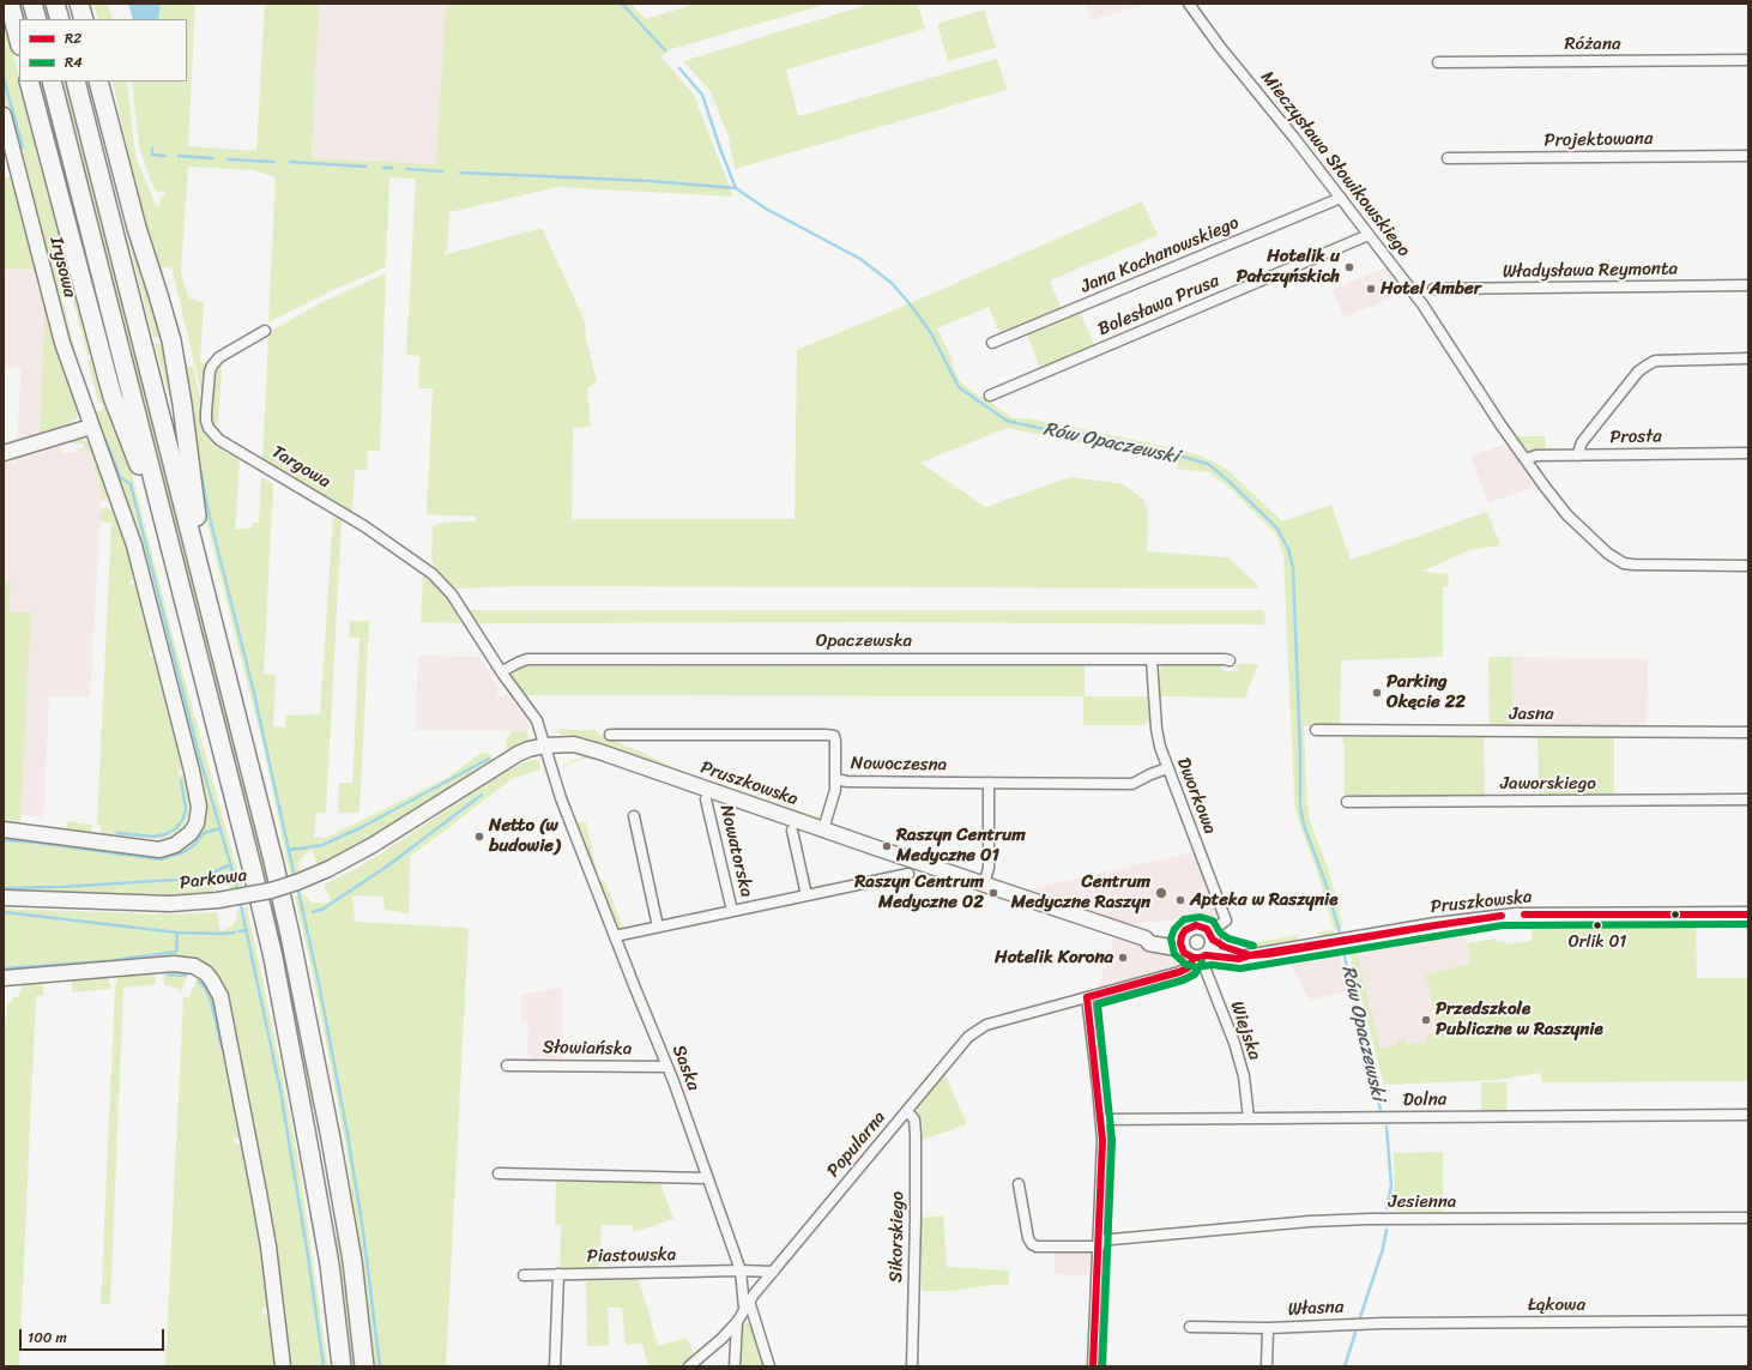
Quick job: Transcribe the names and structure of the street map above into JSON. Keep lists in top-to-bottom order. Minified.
{"streets":{"street":["Różana","Projektowana","Mieczysława Słowikowskiego","Jana Kochanowskiego","Irysowa","Władysława Reymonta","Bolesława Prusa","Prosta","Targowa","Opaczewska","Jasna","Nowoczesna","Pruszkowska","Jaworskiego","Dworkowa","Nowatorska","Parkowa","Wiejska","Słowiańska","Saska","Dolna","Popularna","Jesienna","Sikorskiego","Piastowska","Łąkowa","Własna"]},"crossings":[["Mieczysława Słowikowskiego","Jana Kochanowskiego"],["Mieczysława Słowikowskiego","Bolesława Prusa"],["Mieczysława Słowikowskiego","Prosta"],["Targowa","Opaczewska"],["Opaczewska","Dworkowa"],["Nowoczesna","Dworkowa"],["Pruszkowska","Dworkowa"],["Pruszkowska","Parkowa"],["Pruszkowska","Wiejska"],["Pruszkowska","Saska"],["Pruszkowska","Popularna"],["Dworkowa","Wiejska"],["Dworkowa","Popularna"],["Nowatorska","Saska"],["Wiejska","Dolna"],["Wiejska","Popularna"],["Słowiańska","Saska"],["Saska","Popularna"],["Saska","Piastowska"],["Popularna","Sikorskiego"],["Popularna","Piastowska"],["Łąkowa","Własna"]],"water":["Rów Opaczewski"],"places":["Hotelik u Pałczyńskich","Hotel Amber","Parking Okęcie 22","Netto (w budowie)","Raszyn Centrum Medyczne 01","Raszyn Centrum Medyczne 02","Centrum Medyczne Raszyn","Apteka w Raszynie","Orlik 01","Hotelik Korona","Przedszkole Publiczne w Raszynie"],"lines":["transit line R2","transit line R4"],"legend":["R2","R4"],"scale_bar":"100 m"}
